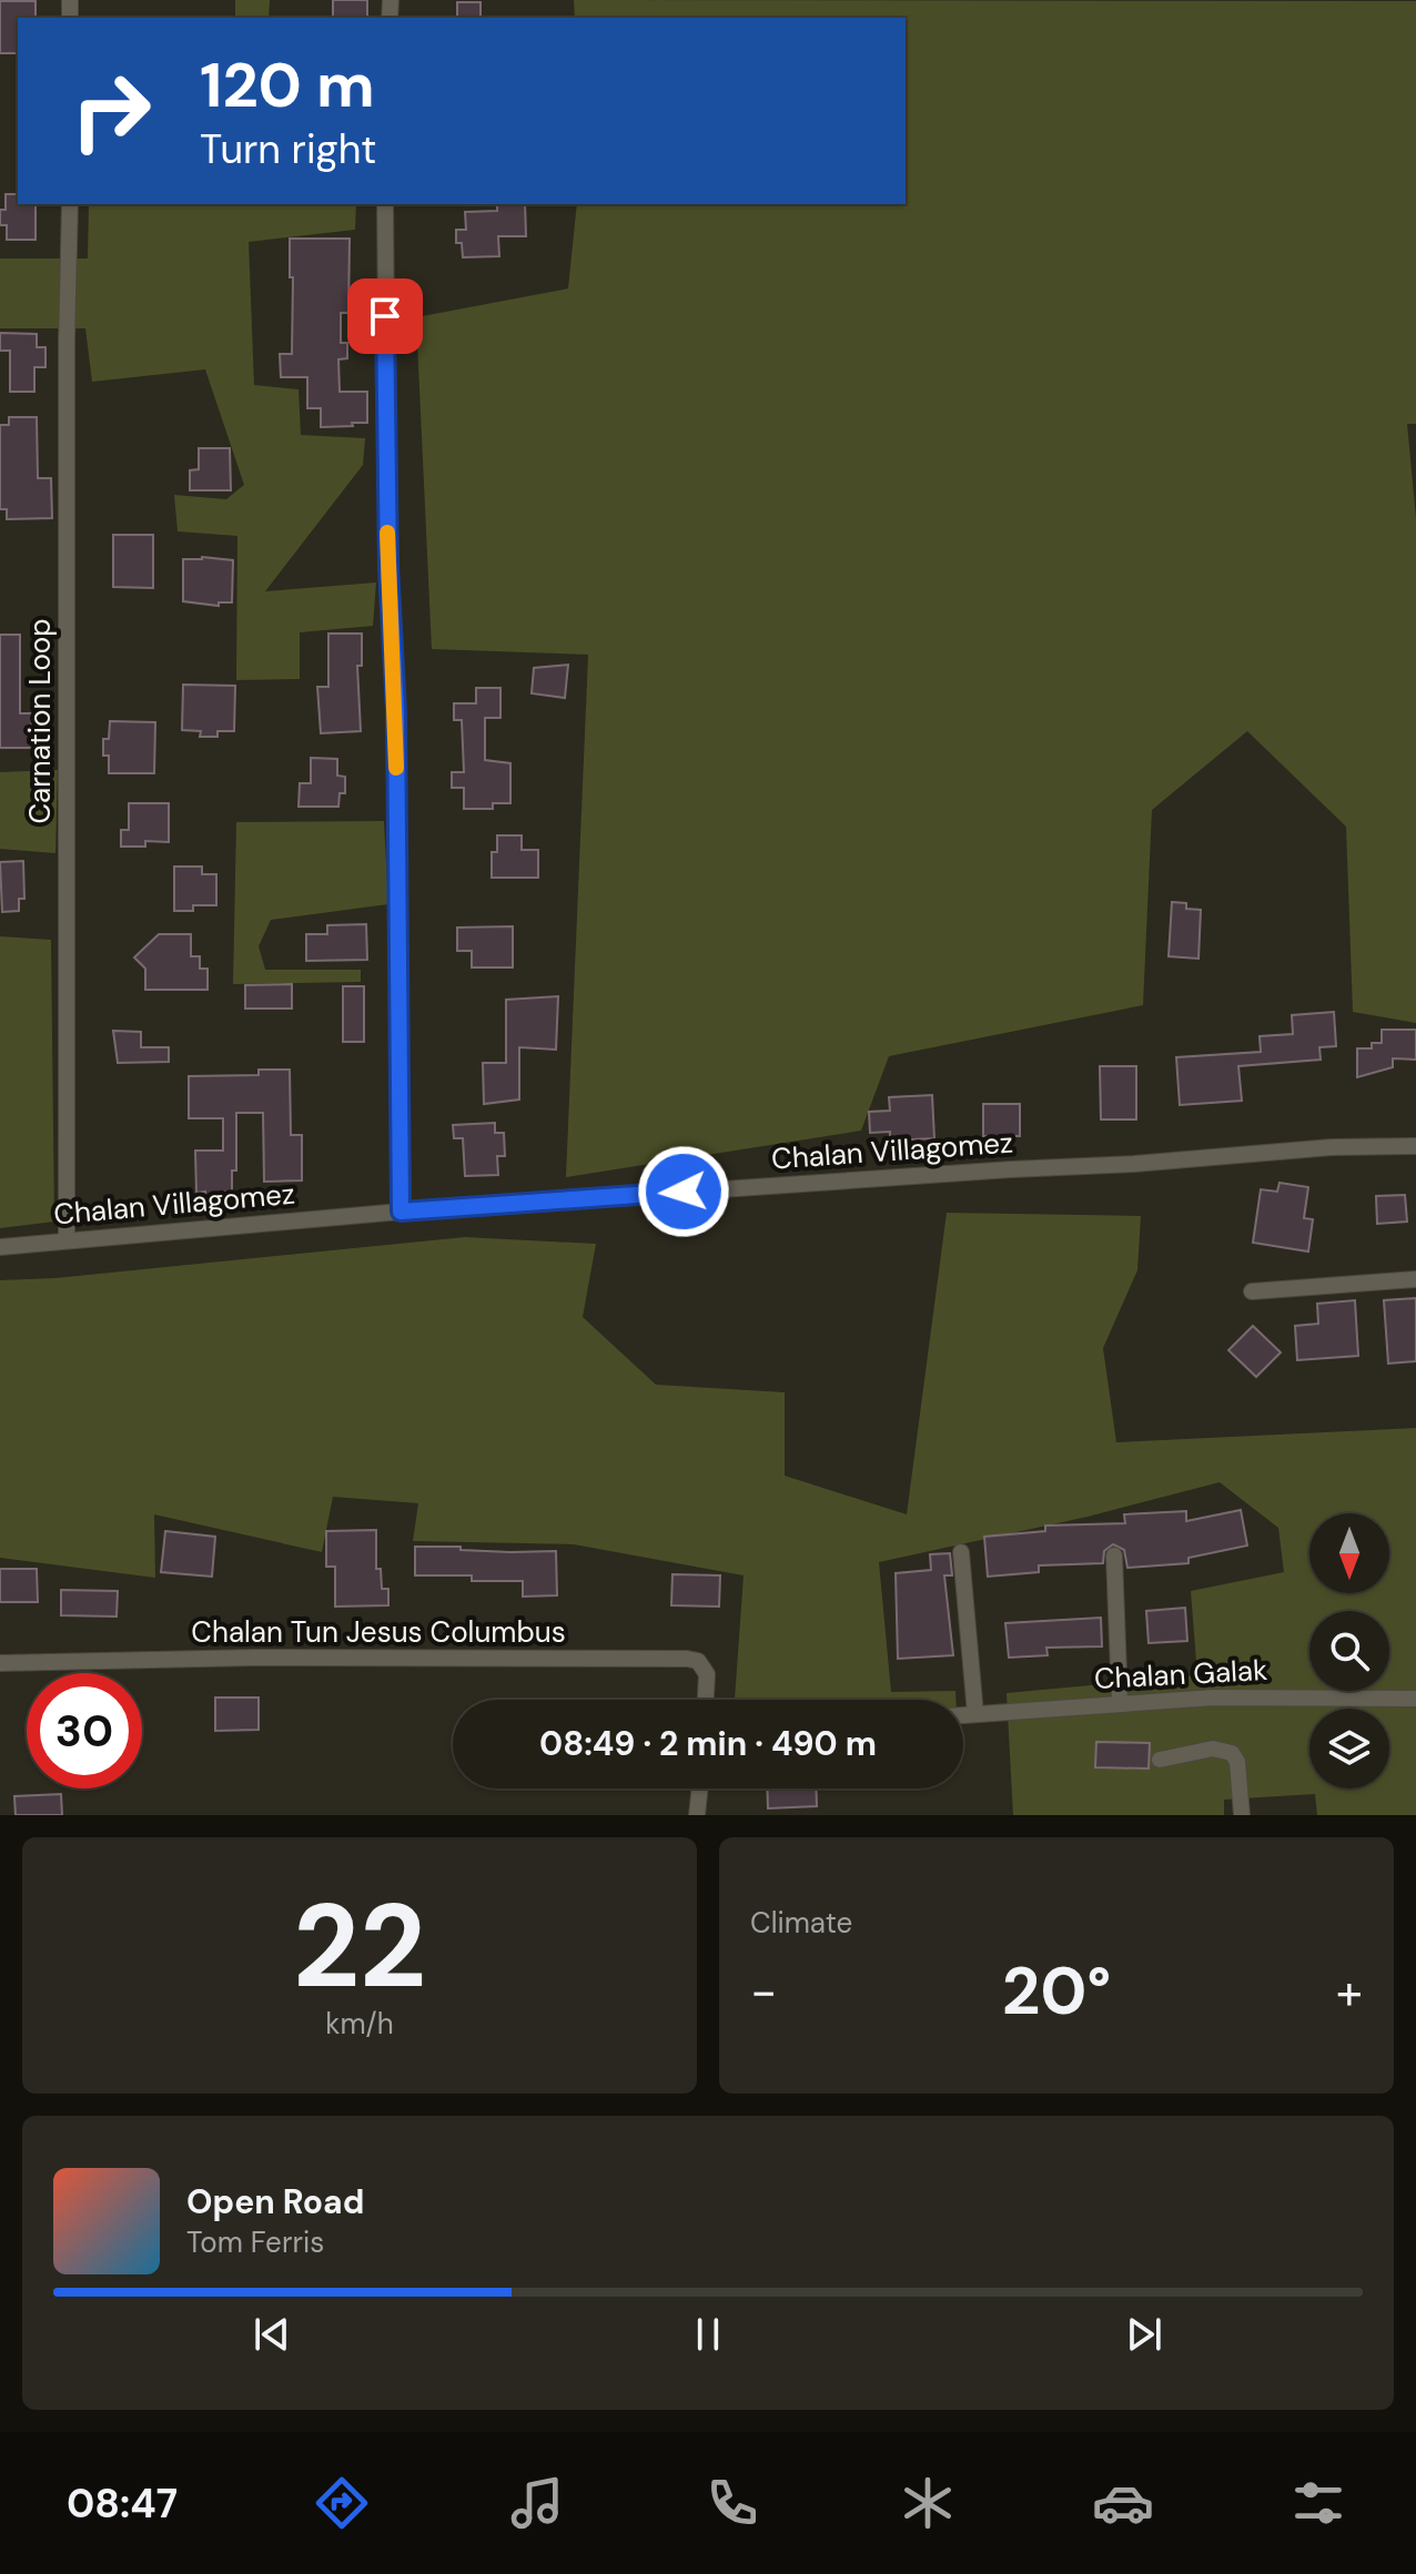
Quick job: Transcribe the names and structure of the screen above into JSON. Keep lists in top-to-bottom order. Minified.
{"streets":{"street":["Carnation Loop","Chalan Villagomez","Chalan Tun Jesus Columbus","Chalan Galak"]},"crossings":[["Carnation Loop","Chalan Villagomez"]],"north":"bottom","page":{"turn":["120 m","Turn right"],"limit":"30","trip":"08:49 · 2 min · 490 m","tile":[["22","km/h"],"Climate"],"heat":["−","20°","+"],"song":["Open Road","Tom Ferris"],"tabs":"08:47"}}
